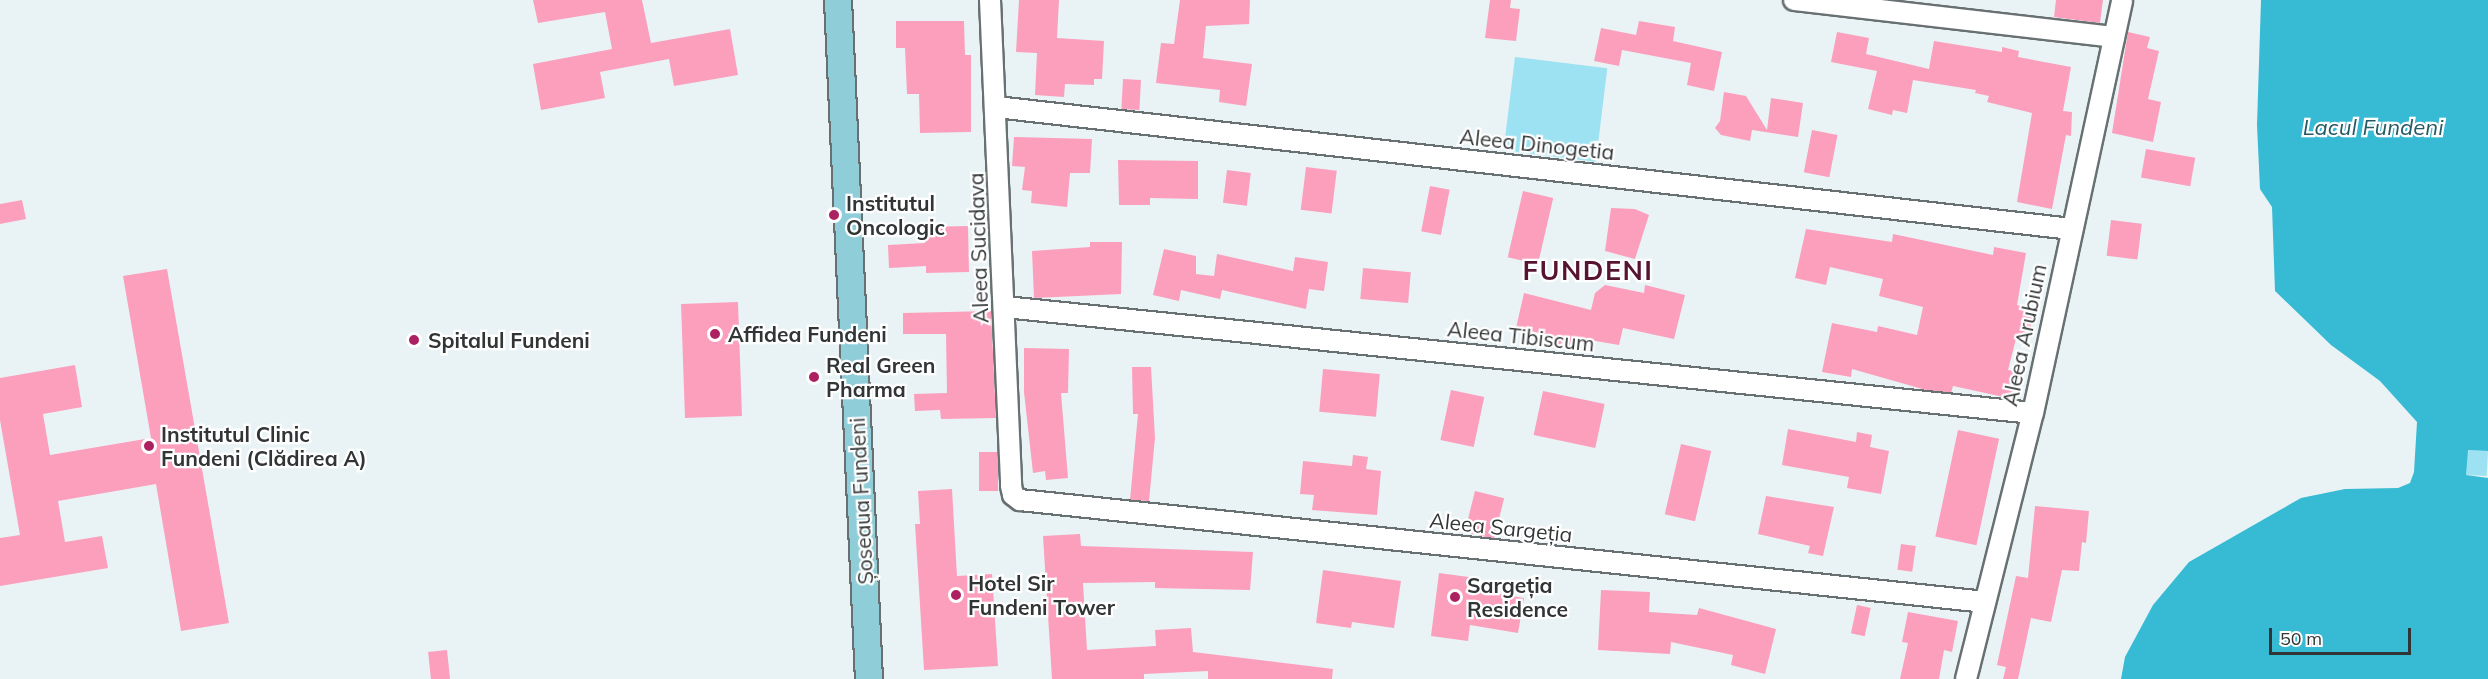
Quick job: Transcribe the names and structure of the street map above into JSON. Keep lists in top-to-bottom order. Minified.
{"streets":{"main road":["Șoseaua Fundeni"],"street":["Aleea Dinogetia","Aleea Sucidava","Aleea Arubium","Aleea Tibiscum","Aleea Sargeția"]},"crossings":[["Aleea Dinogetia","Aleea Sucidava"],["Aleea Dinogetia","Aleea Arubium"],["Aleea Sucidava","Aleea Tibiscum"],["Aleea Sucidava","Aleea Sargeția"],["Aleea Arubium","Aleea Tibiscum"],["Aleea Arubium","Aleea Sargeția"]],"districts":["FUNDENI"],"water":["Lacul Fundeni"],"places":["Institutul Oncologic","Affidea Fundeni","Spitalul Fundeni","Real Green Pharma","Institutul Clinic Fundeni (Clădirea A)","Hotel Sir Fundeni Tower","Sargeția Residence"],"scale_bar":"50 m"}
